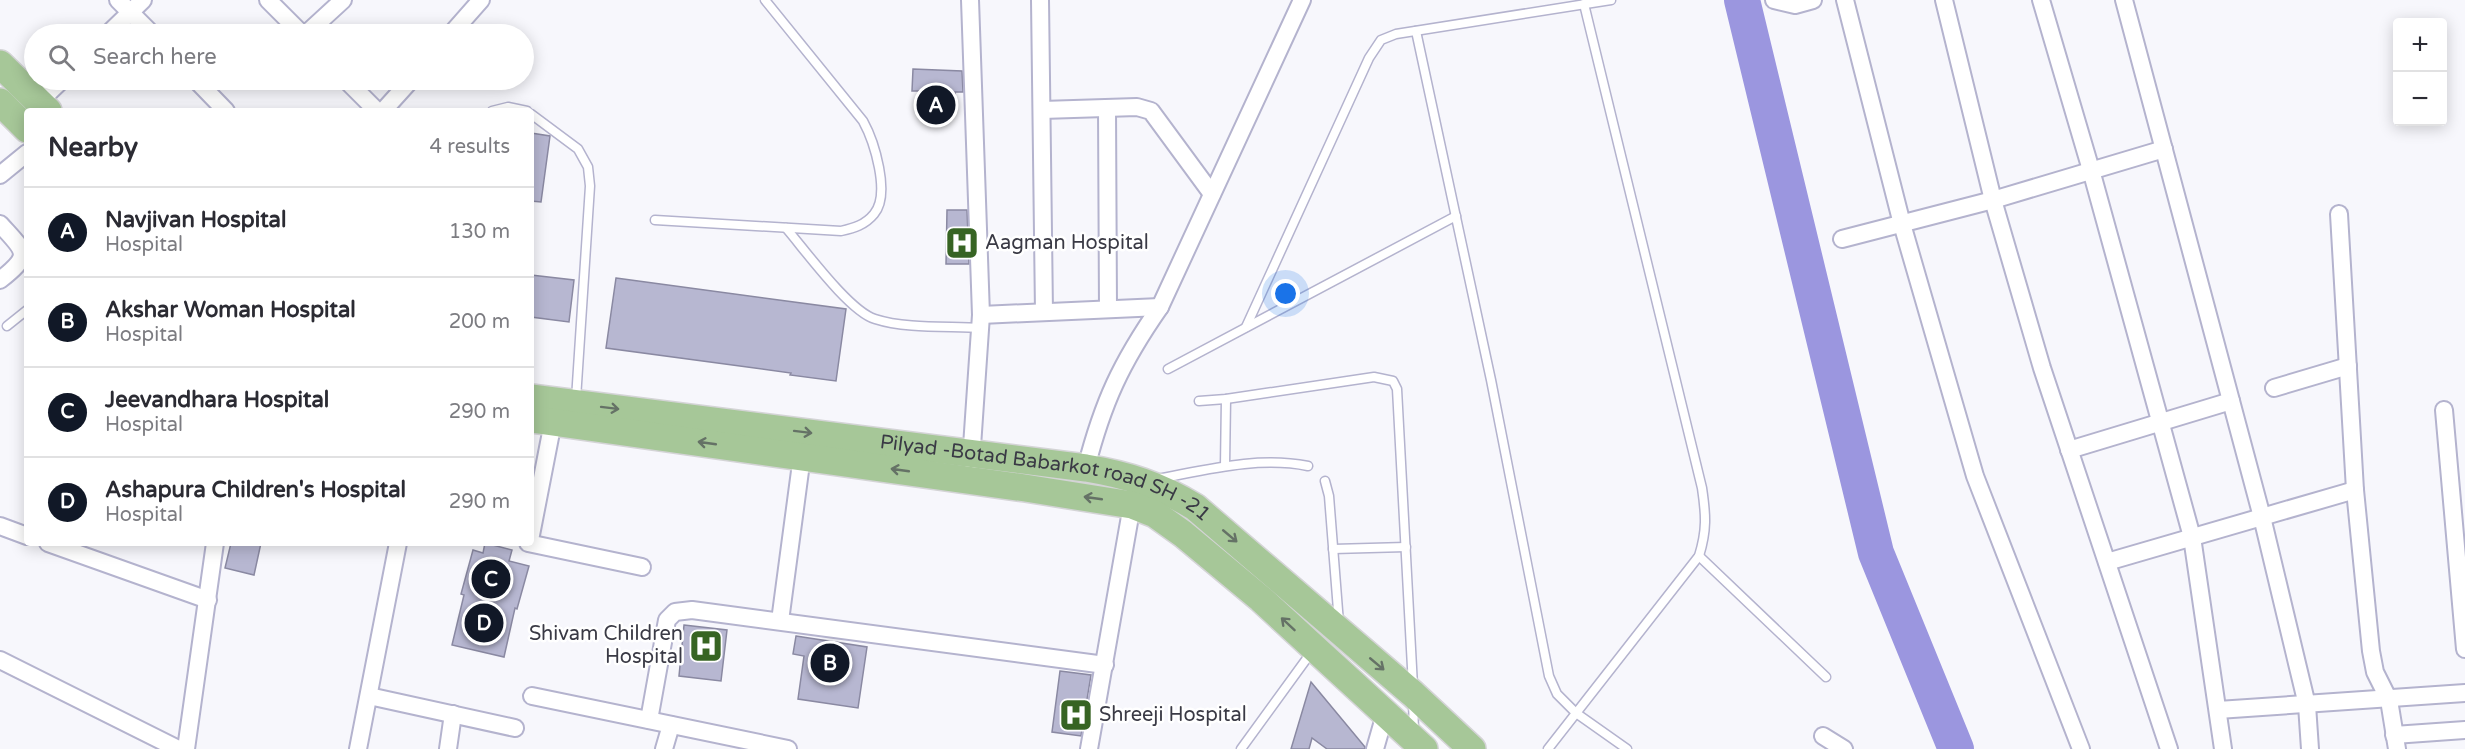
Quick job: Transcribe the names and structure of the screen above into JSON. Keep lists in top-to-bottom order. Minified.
{"streets":{"main road":["Pilyad -Botad Babarkot road SH -21"]},"places":{"hospital":["Aagman Hospital","Shivam Children Hospital","Shreeji Hospital"]},"page":{"map_buttons":["+","−"],"search":"Search here","pins":["A","C","D","B"],"heading":["Nearby","4 results"],"list":[{"mark":"A","name":"Navjivan Hospital","note":"Hospital","value":"130 m"},{"mark":"B","name":"Akshar Woman Hospital","note":"Hospital","value":"200 m"},{"mark":"C","name":"Jeevandhara Hospital","note":"Hospital","value":"290 m"},{"mark":"D","name":"Ashapura Children's Hospital","note":"Hospital","value":"290 m"}]}}
